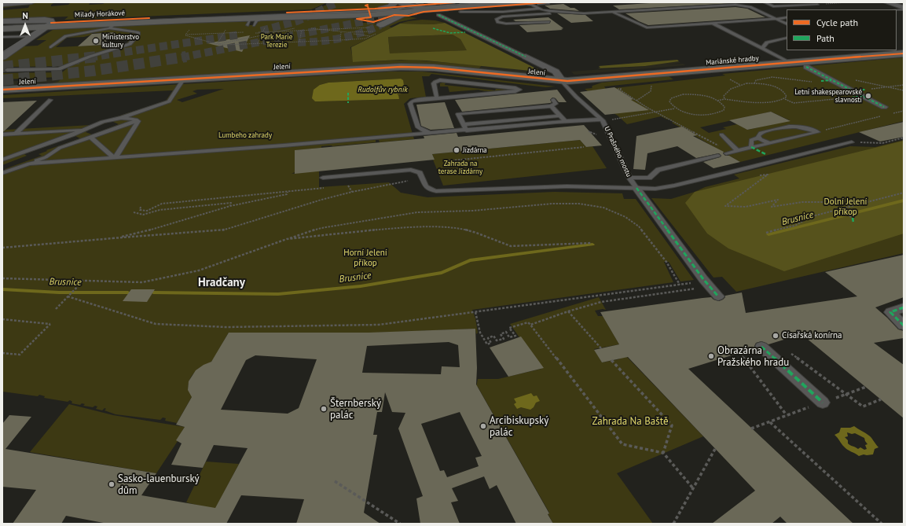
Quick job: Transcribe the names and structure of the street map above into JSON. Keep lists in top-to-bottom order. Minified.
{"streets":{"main road":["Milady Horákové","Mariánské hradby","Jelení"],"street":["U Prašného mostu"]},"crossings":[["Mariánské hradby","Jelení"],["Mariánské hradby","U Prašného mostu"],["Jelení","U Prašného mostu"]],"districts":["Hradčany"],"water":["Rudolfův rybník","Brusnice"],"parks":["Park Marie Terezie","Lumbeho zahrady","Zahrada na terase Jízdárny","Dolní Jelení příkop","Horní Jelení příkop","Zahrada Na Baště"],"places":["Ministerstvo kultury","Letní shakespearovské slavnosti","Jízdárna","Císařská konírna","Obrazárna Pražského hradu","Šternberský palác","Arcibiskupský palác","Sasko-lauenburský dům"],"legend":["Cycle path","Path"],"north":"top"}
